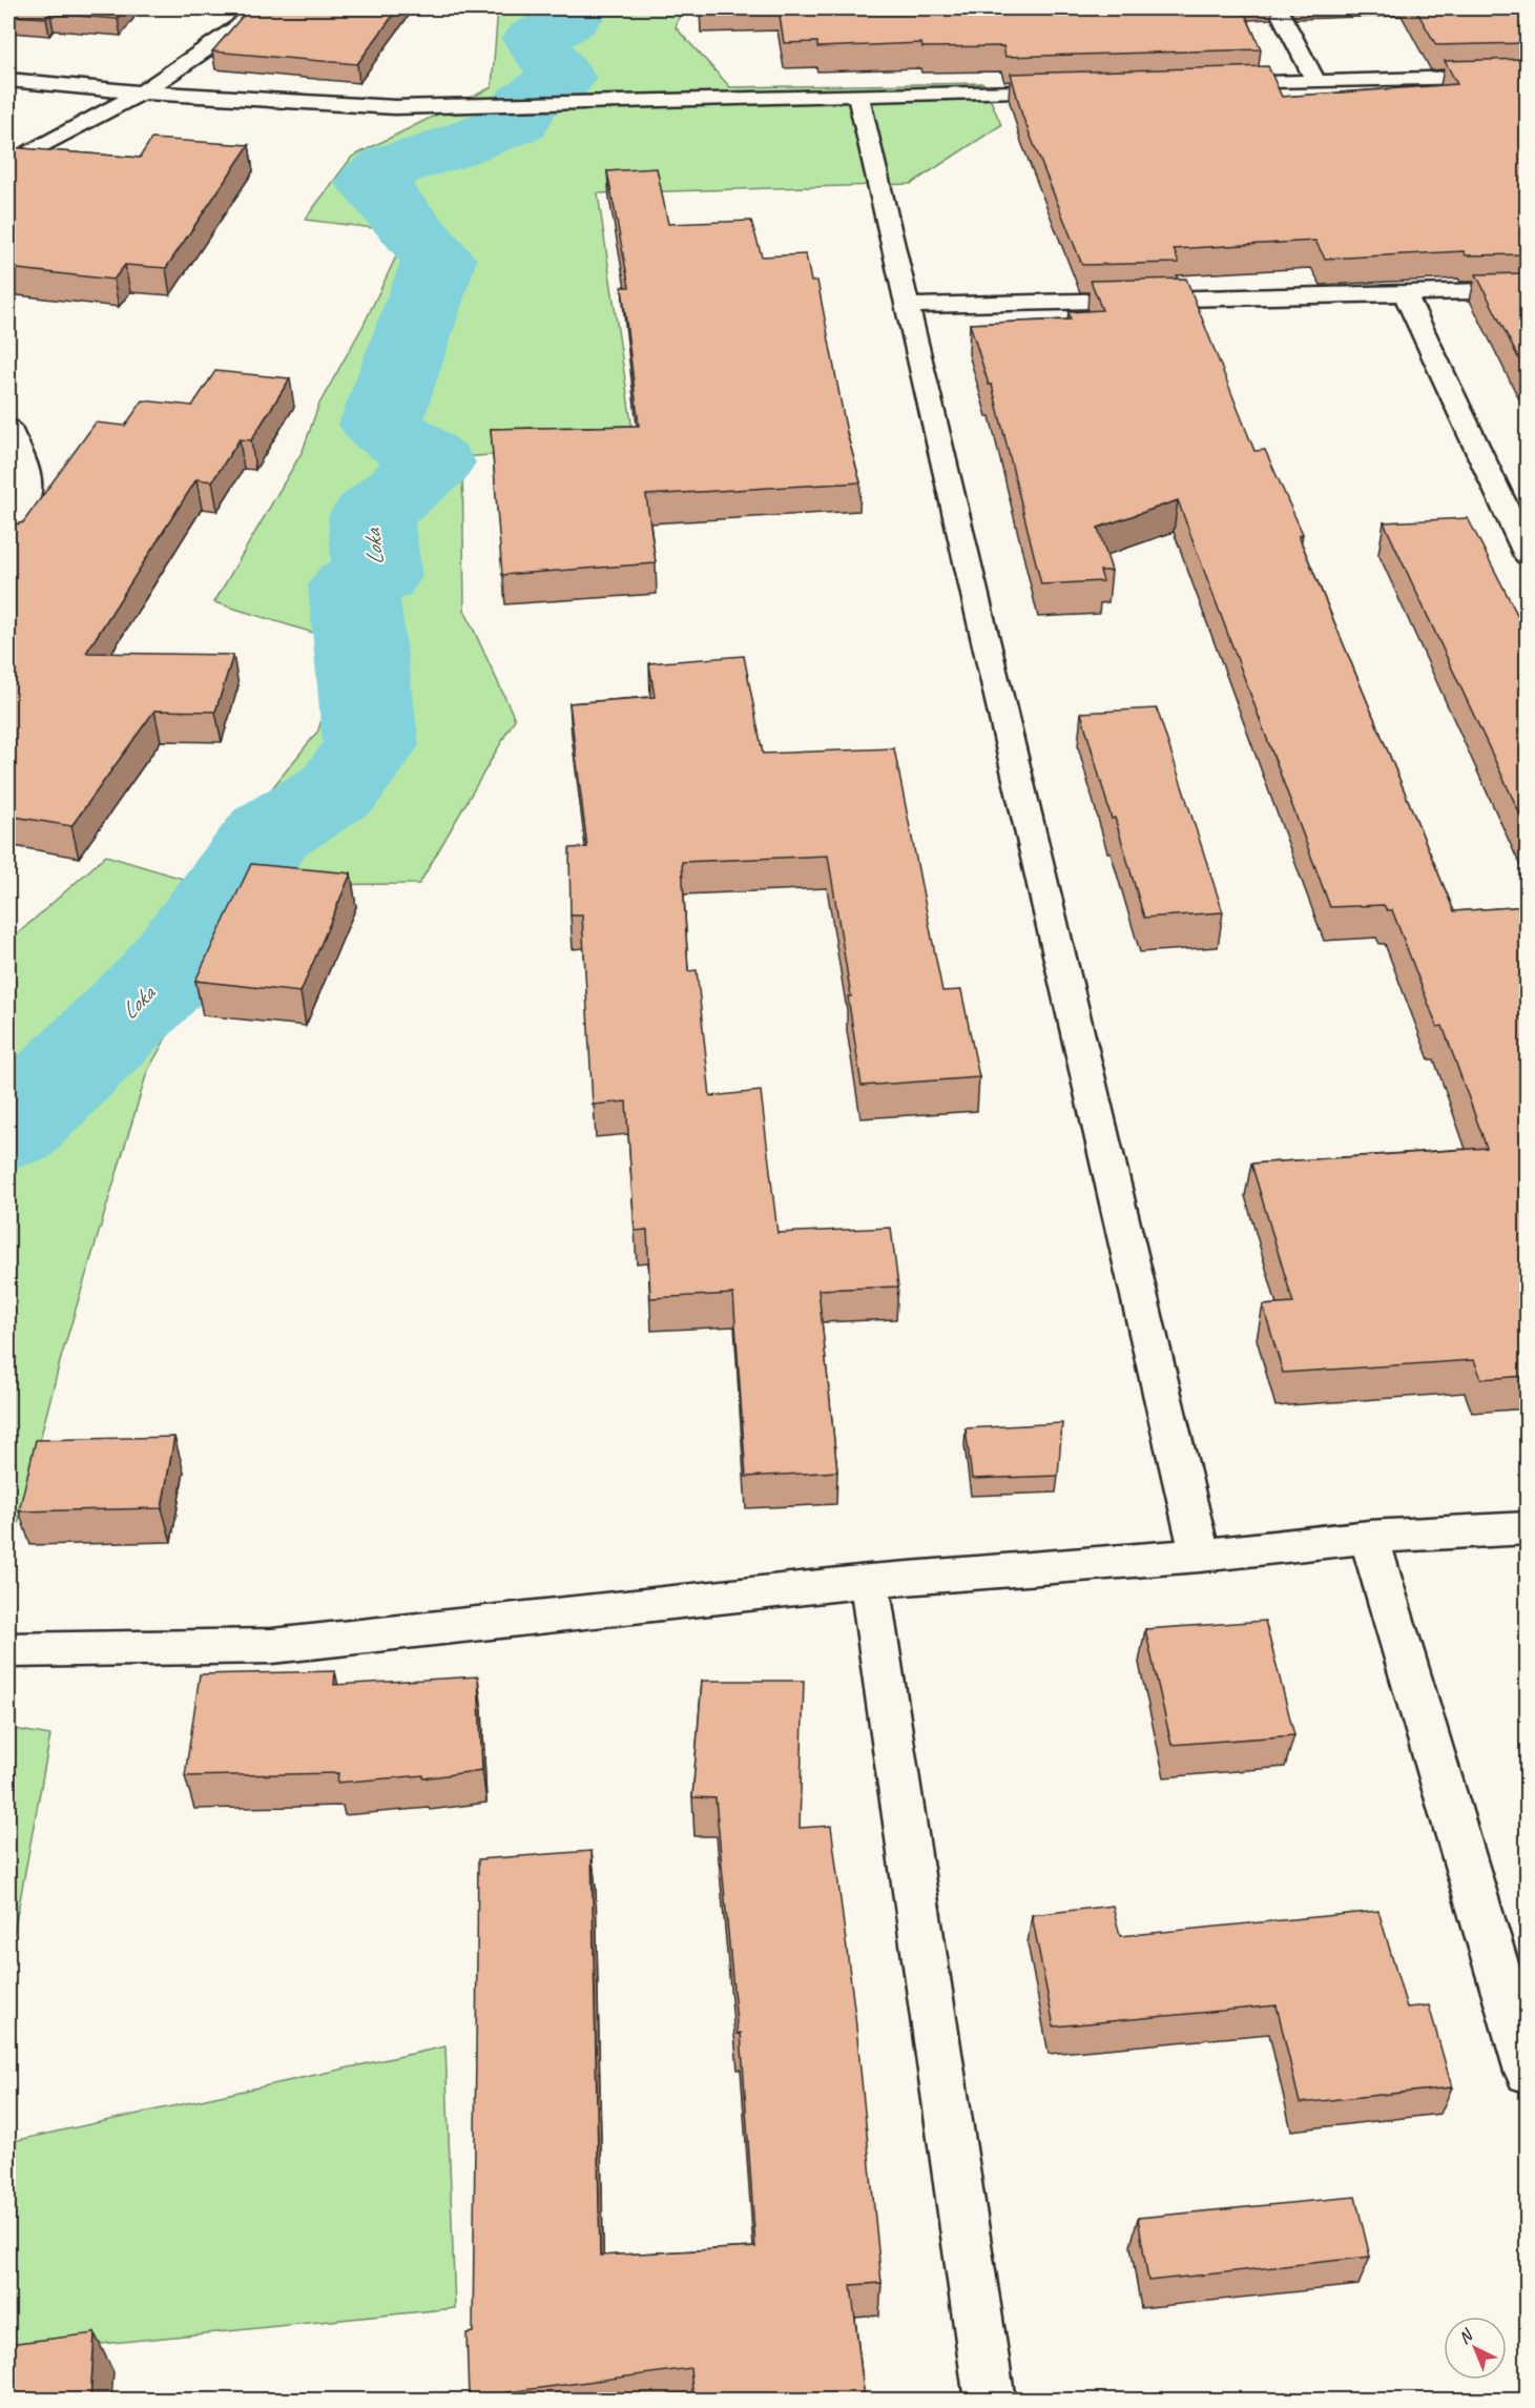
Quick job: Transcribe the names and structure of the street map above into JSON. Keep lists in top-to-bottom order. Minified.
{"water":["Loka"],"north":"top left"}
